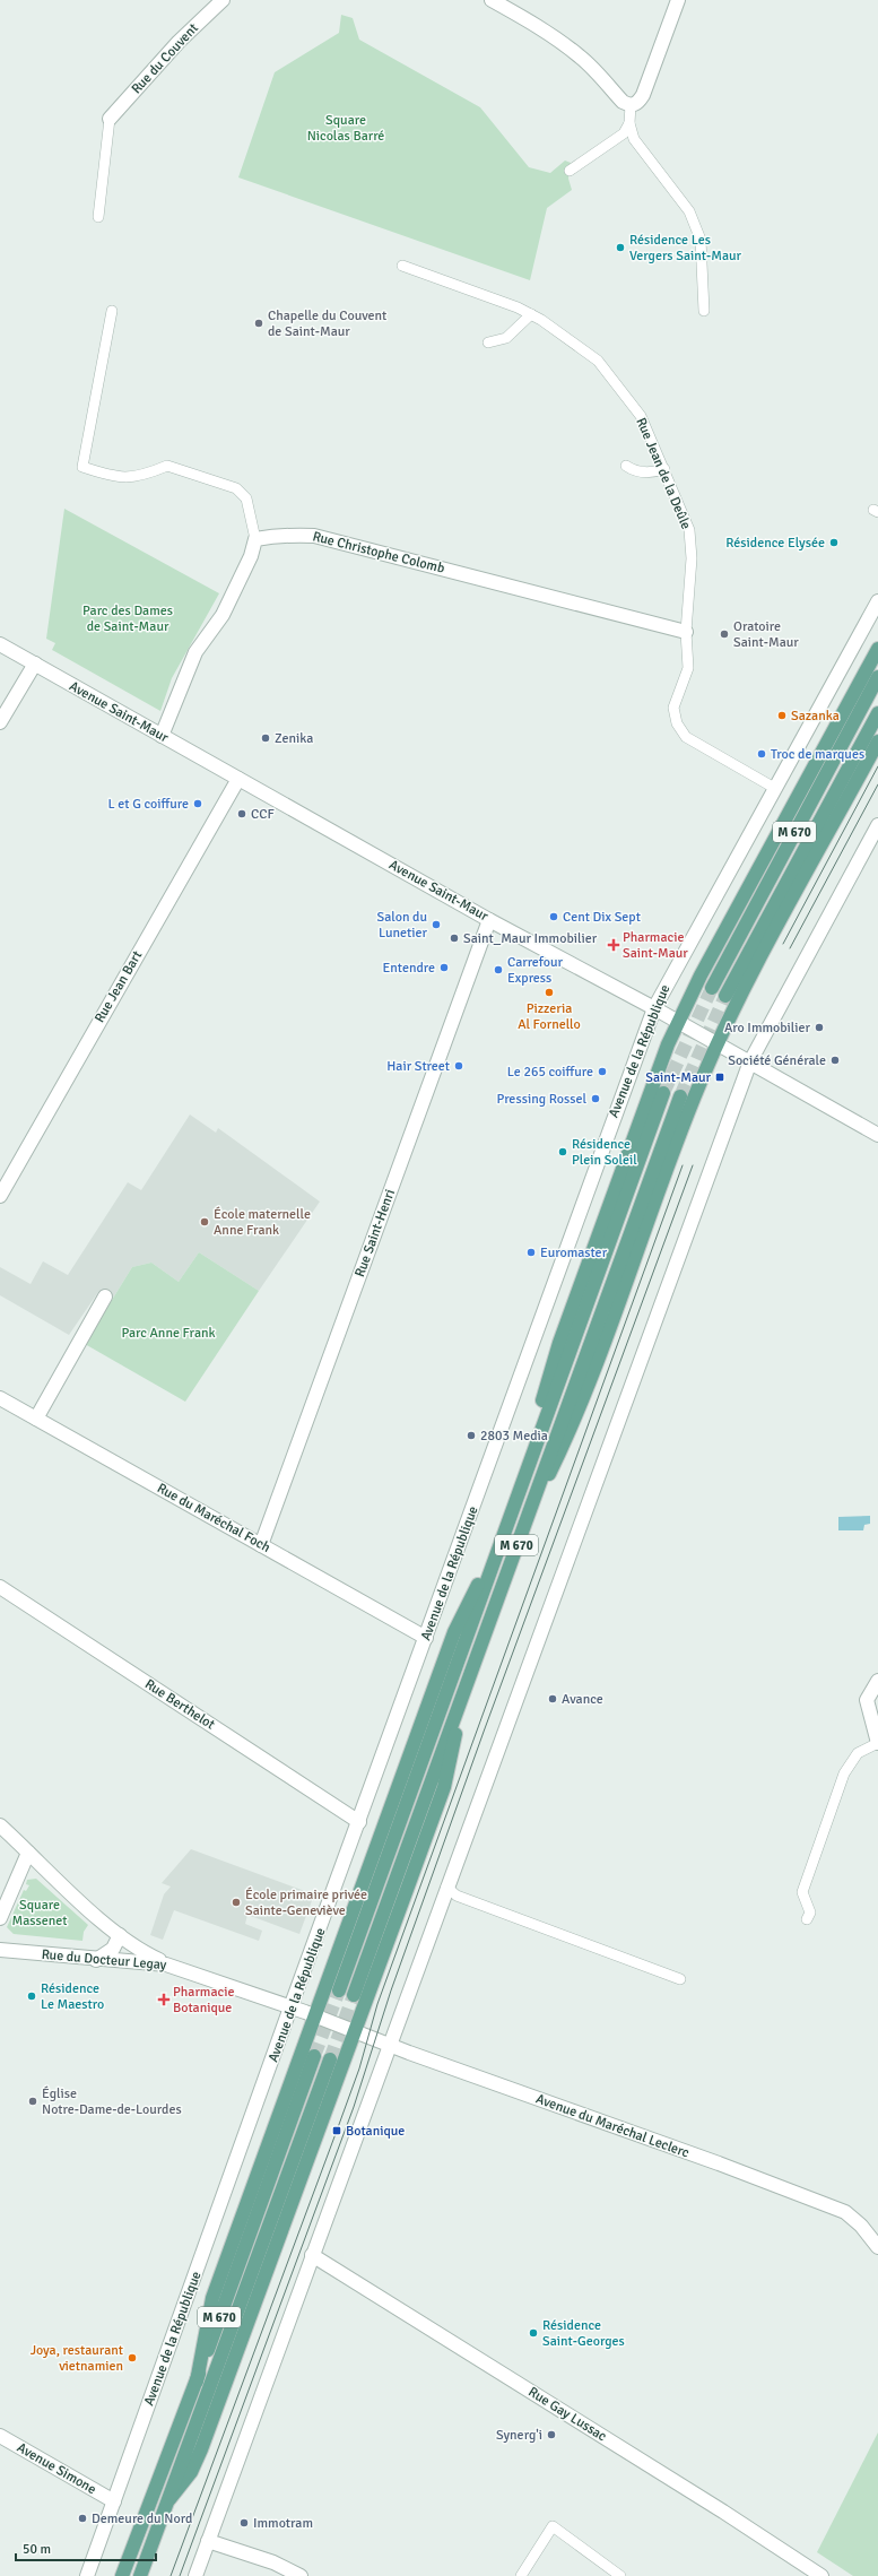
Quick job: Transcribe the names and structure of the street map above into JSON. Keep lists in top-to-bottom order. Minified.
{"streets":{"main road":["M 670"],"street":["Rue du Couvent","Rue Christophe Colomb","Avenue Saint-Maur","Rue Jean Bart","Avenue de la République","Rue Saint-Henri","Rue du Maréchal Foch","Rue Berthelot","Rue du Docteur Legay","Avenue du Maréchal Leclerc","Rue Gay Lussac","Avenue Simone"],"lane":["Rue Jean de la Deûle"]},"crossings":[["Rue Jean de la Deûle","Rue Christophe Colomb"],["Rue Jean de la Deûle","Avenue de la République"],["Avenue Saint-Maur","Rue Jean Bart"],["Avenue Saint-Maur","Avenue de la République"],["Avenue Saint-Maur","Rue Saint-Henri"],["Avenue de la République","Rue du Maréchal Foch"],["Avenue de la République","Rue Berthelot"],["Avenue de la République","Rue du Docteur Legay"],["Avenue de la République","Avenue Simone"],["Rue Saint-Henri","Rue du Maréchal Foch"],["Rue du Docteur Legay","Avenue du Maréchal Leclerc"]],"parks":["Square Nicolas Barré","Parc des Dames de Saint-Maur","Parc Anne Frank","Square Massenet"],"places":{"other":["Résidence Les Vergers Saint-Maur","Chapelle du Couvent de Saint-Maur","Résidence Elysée","Oratoire Saint-Maur","Sazanka","Zenika","Troc de marques","L et G coiffure","CCF","Cent Dix Sept","Salon du Lunetier","Saint_Maur Immobilier","Entendre","Carrefour Express","Pizzeria Al Fornello","Aro Immobilier","Société Générale","Hair Street","Le 265 coiffure","Pressing Rossel","Résidence Plein Soleil","École maternelle Anne Frank","Euromaster","2803 Media","Avance","École primaire privée Sainte-Geneviève","Résidence Le Maestro","Église Notre-Dame-de-Lourdes","Résidence Saint-Georges","Joya, restaurant vietnamien","Synerg'i","Demeure du Nord","Immotram"],"health":["Pharmacie Saint-Maur","Pharmacie Botanique"],"transit":["Saint-Maur","Botanique"]},"scale_bar":"50 m"}
